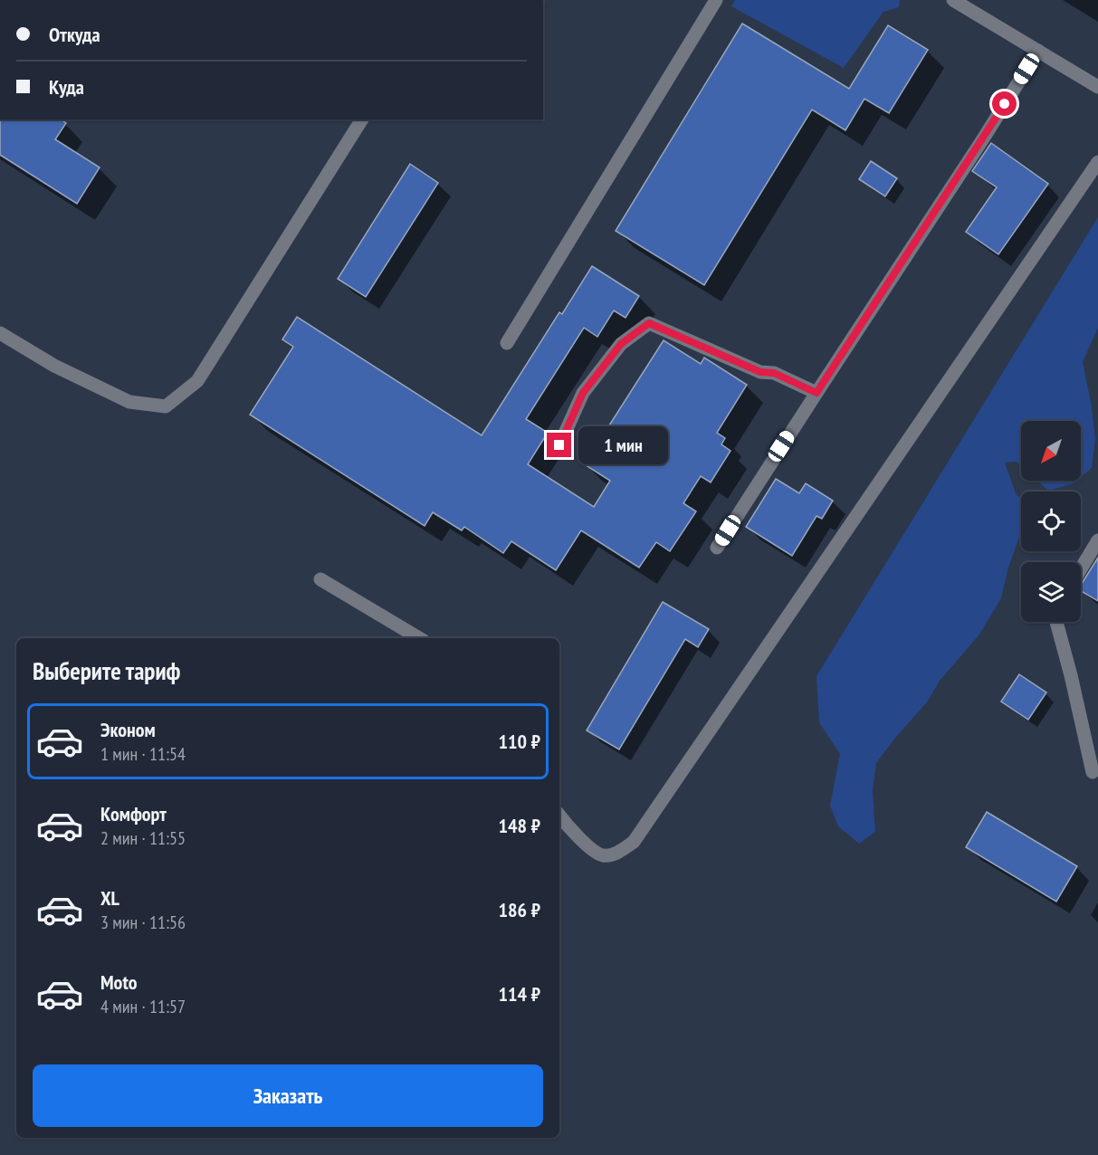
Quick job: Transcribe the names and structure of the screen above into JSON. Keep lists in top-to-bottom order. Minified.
{"north":"bottom left","page":{"banner":["Откуда","Куда"],"bubble":"1 мин","heading":"Выберите тариф","list":[{"name":"Эконом","note":"1 мин · 11:54","value":"110 ₽"},{"name":"Комфорт","note":"2 мин · 11:55","value":"148 ₽"},{"name":"XL","note":"3 мин · 11:56","value":"186 ₽"},{"name":"Moto","note":"4 мин · 11:57","value":"114 ₽"}],"buttons":"Заказать"}}
